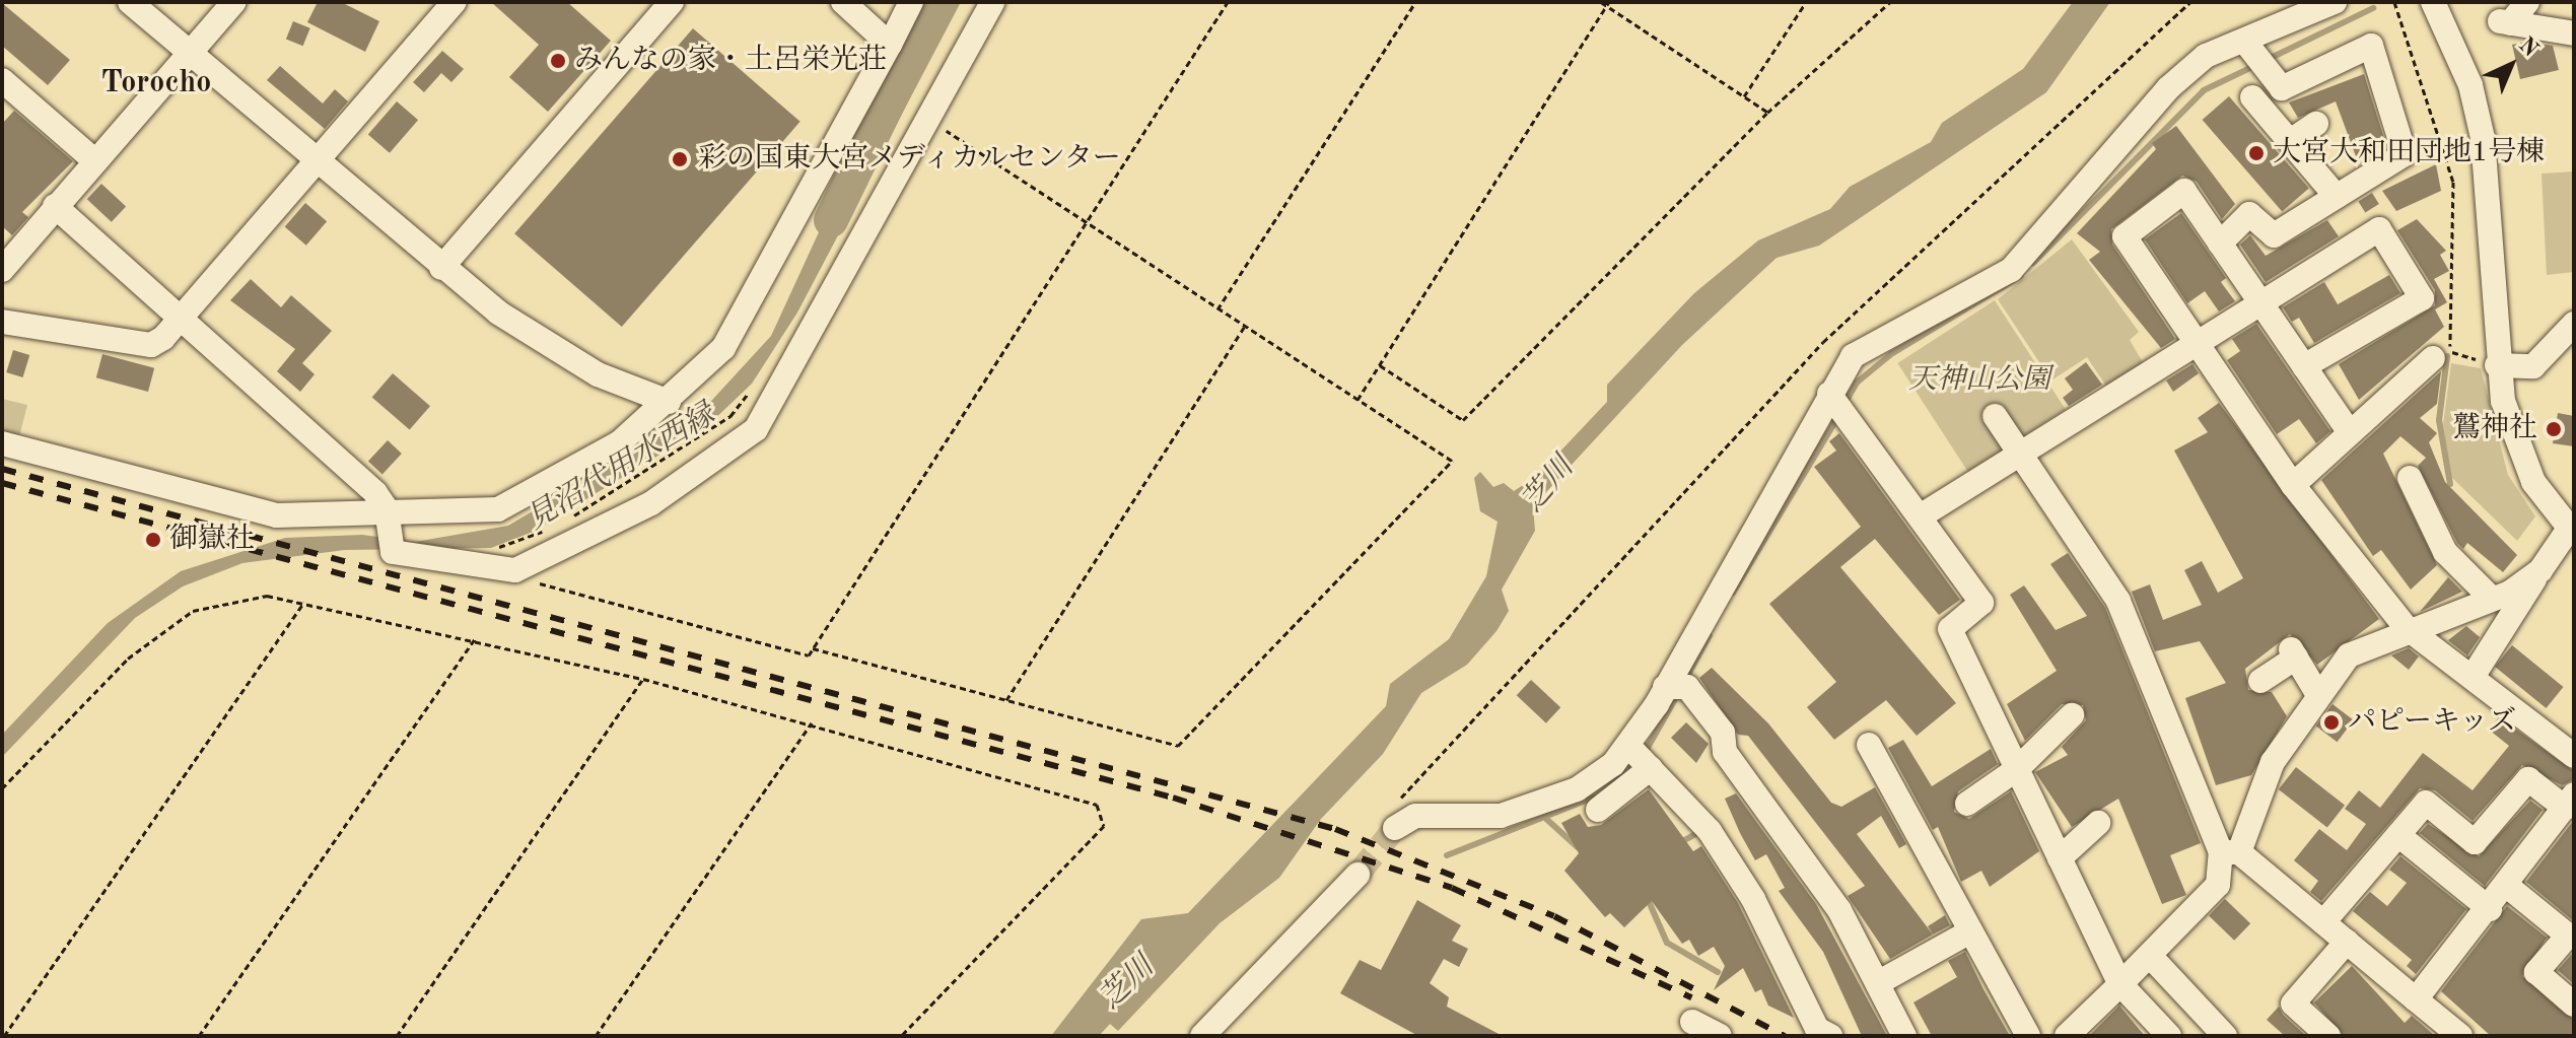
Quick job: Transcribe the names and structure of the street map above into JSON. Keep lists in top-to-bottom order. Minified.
{"districts":["Torocho"],"water":["見沼代用水西縁","芝川"],"parks":["天神山公園"],"places":["みんなの家・土呂栄光荘","大宮大和田団地1号棟","彩の国東大宮メディカルセンター","鷲神社","御嶽社","パピーキッズ"],"north":"top right"}
